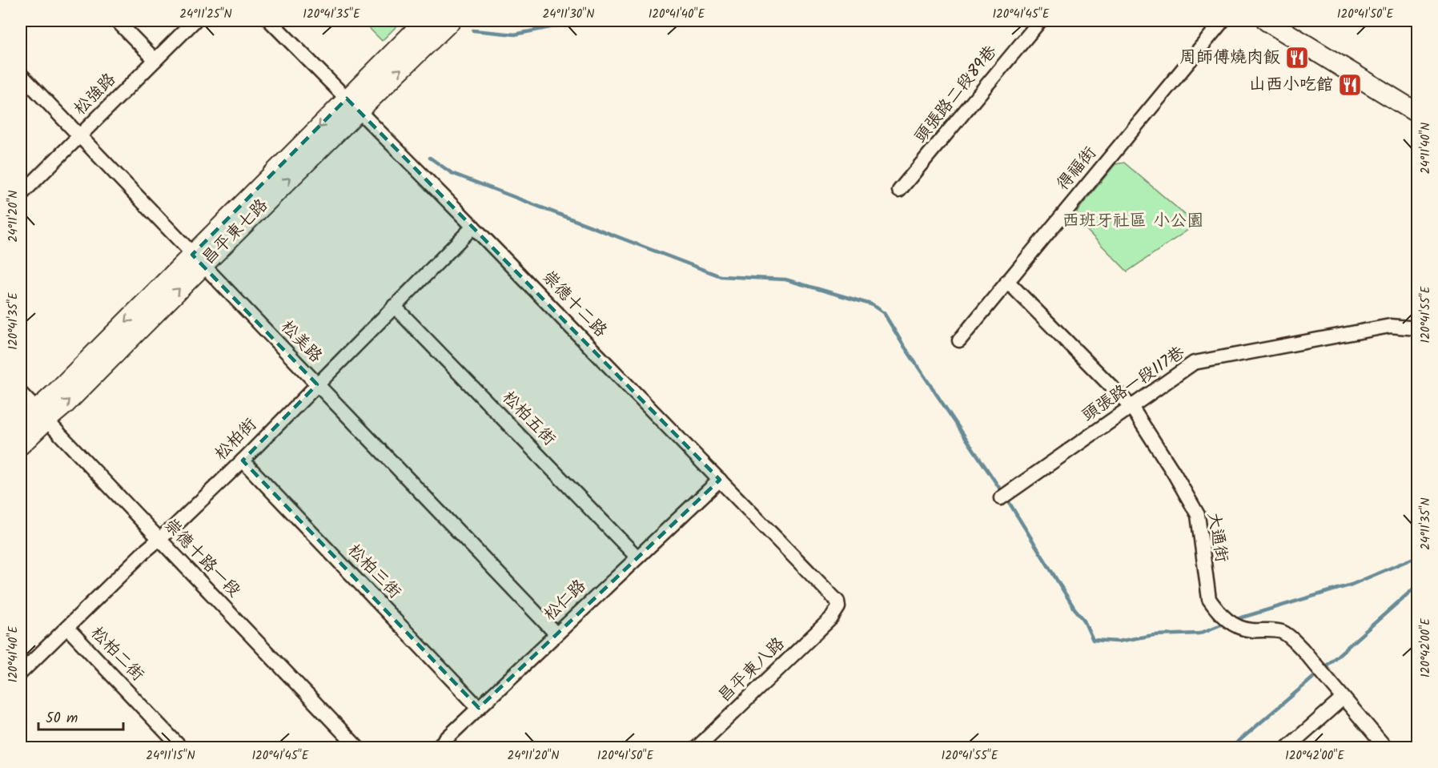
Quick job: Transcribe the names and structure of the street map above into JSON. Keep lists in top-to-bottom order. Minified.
{"streets":{"street":["松強路","頭張路二段89巷","得福街","昌平東七路","崇德十二路","松美路","頭張路一段117巷","松柏五街","松柏街","大通街","崇德十路一段","松柏三街","松仁路","松柏二街","昌平東八路"]},"crossings":[["松強路","松美路"],["得福街","大通街"],["昌平東七路","崇德十二路"],["昌平東七路","松美路"],["昌平東七路","崇德十路一段"],["崇德十二路","松柏街"],["崇德十二路","松仁路"],["崇德十二路","昌平東八路"],["松美路","松柏街"],["松美路","松仁路"],["頭張路一段117巷","大通街"],["松柏五街","松柏街"],["松柏五街","松仁路"],["松柏街","崇德十路一段"],["松柏街","松柏三街"],["松柏街","松柏二街"],["松柏三街","松仁路"]],"parks":["西班牙社區 小公園"],"places":{"restaurant":["周師傅燒肉飯","山西小吃館"]},"scale_bar":"50 m","coordinates":["24°11'25\"N","120°41'35\"E","24°11'30\"N","120°41'40\"E","120°41'45\"E","120°41'50\"E","24°11'40\"N","24°11'20\"N","120°41'55\"E","24°11'35\"N","120°42'00\"E","24°11'15\"N"]}
